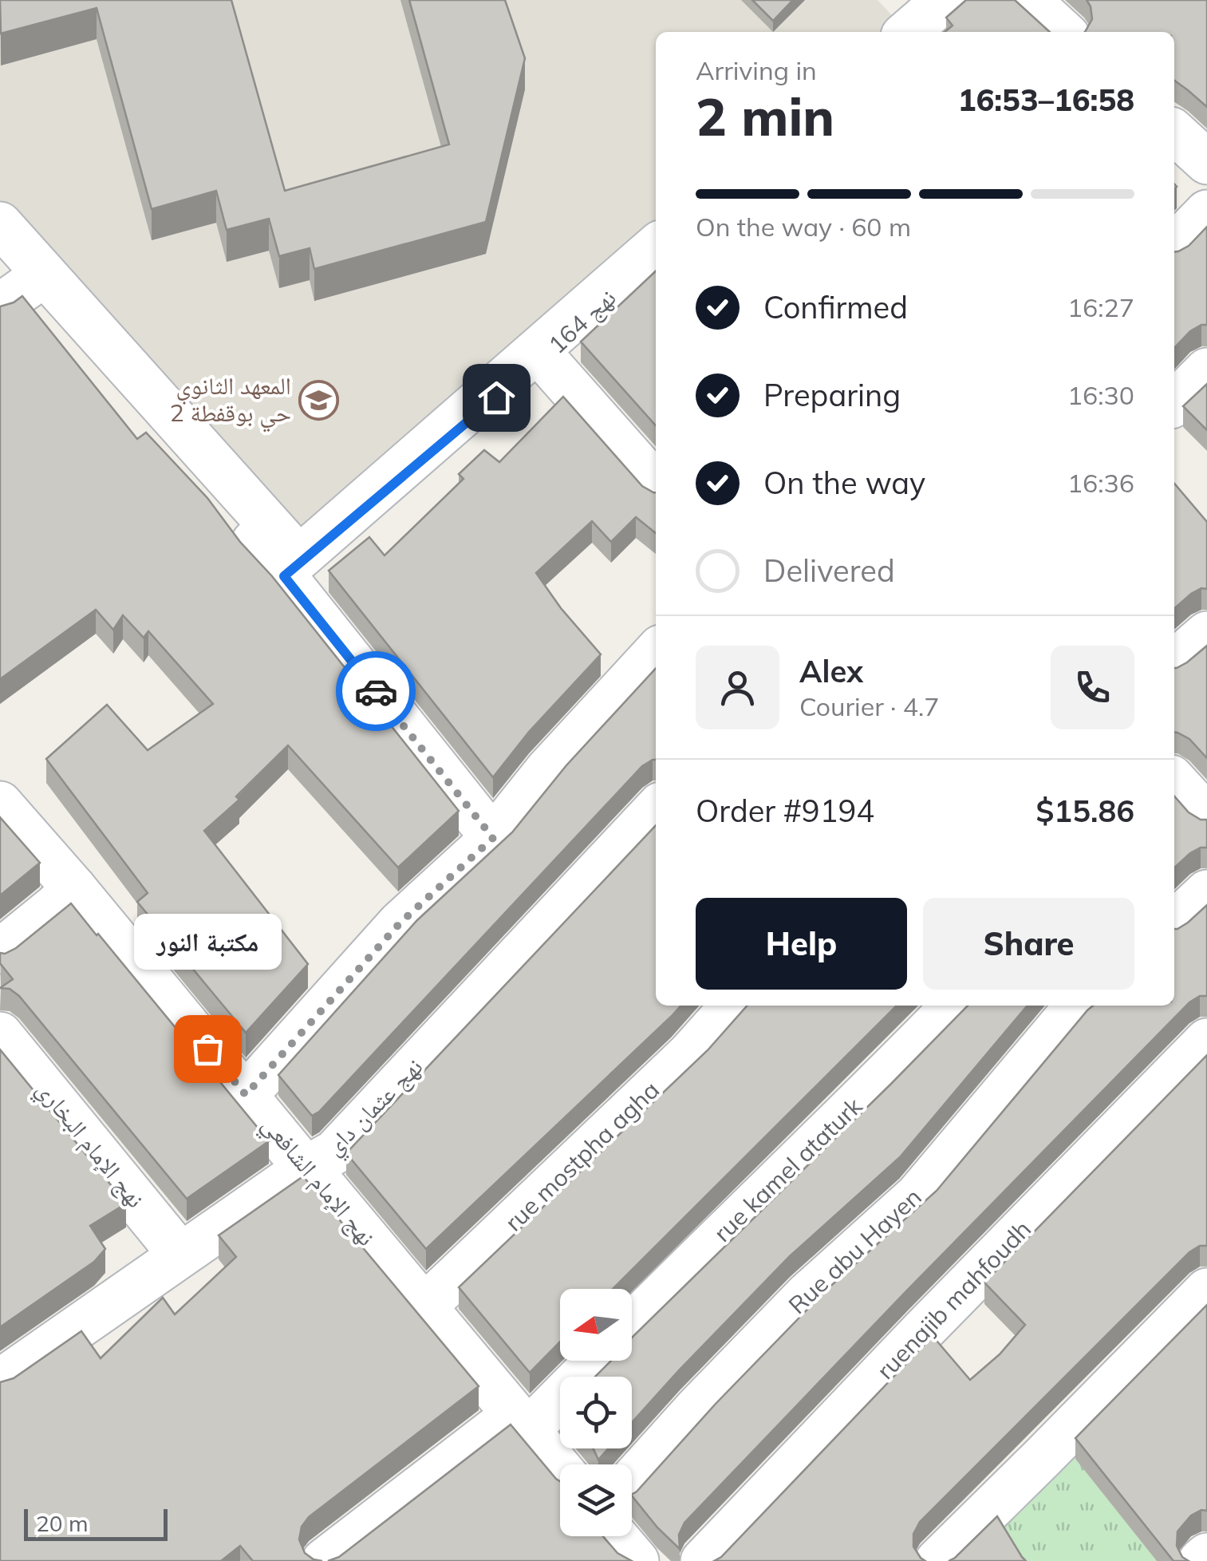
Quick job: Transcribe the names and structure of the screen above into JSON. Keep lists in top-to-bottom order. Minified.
{"streets":{"street":["نهج 164","نهج عثمان داي","نهج الإمام البخاري","rue mostpha agha","rue kamel ataturk","نهج الإمام الشافعي","Rue abu Hayen","ruenajib mahfoudh"]},"crossings":[["نهج عثمان داي","نهج الإمام البخاري"],["نهج عثمان داي","نهج الإمام الشافعي"],["rue mostpha agha","نهج الإمام الشافعي"]],"places":{"school or university":["المعهد الثانوي حي بوقفطة 2"],"other":["مكتبة النور"]},"scale_bar":"20 m","north":"left","page":{"heading":["2 min","Arriving in","16:53–16:58"],"panel":["Alex","Courier · 4.7","Order #9194","$15.86"],"bar":"On the way · 60 m","list":[["Confirmed","16:27"],["Preparing","16:30"],["On the way","16:36"],"Delivered"],"buttons":["Help","Share"],"bubble":"مكتبة النور","scale":"20 m"}}
